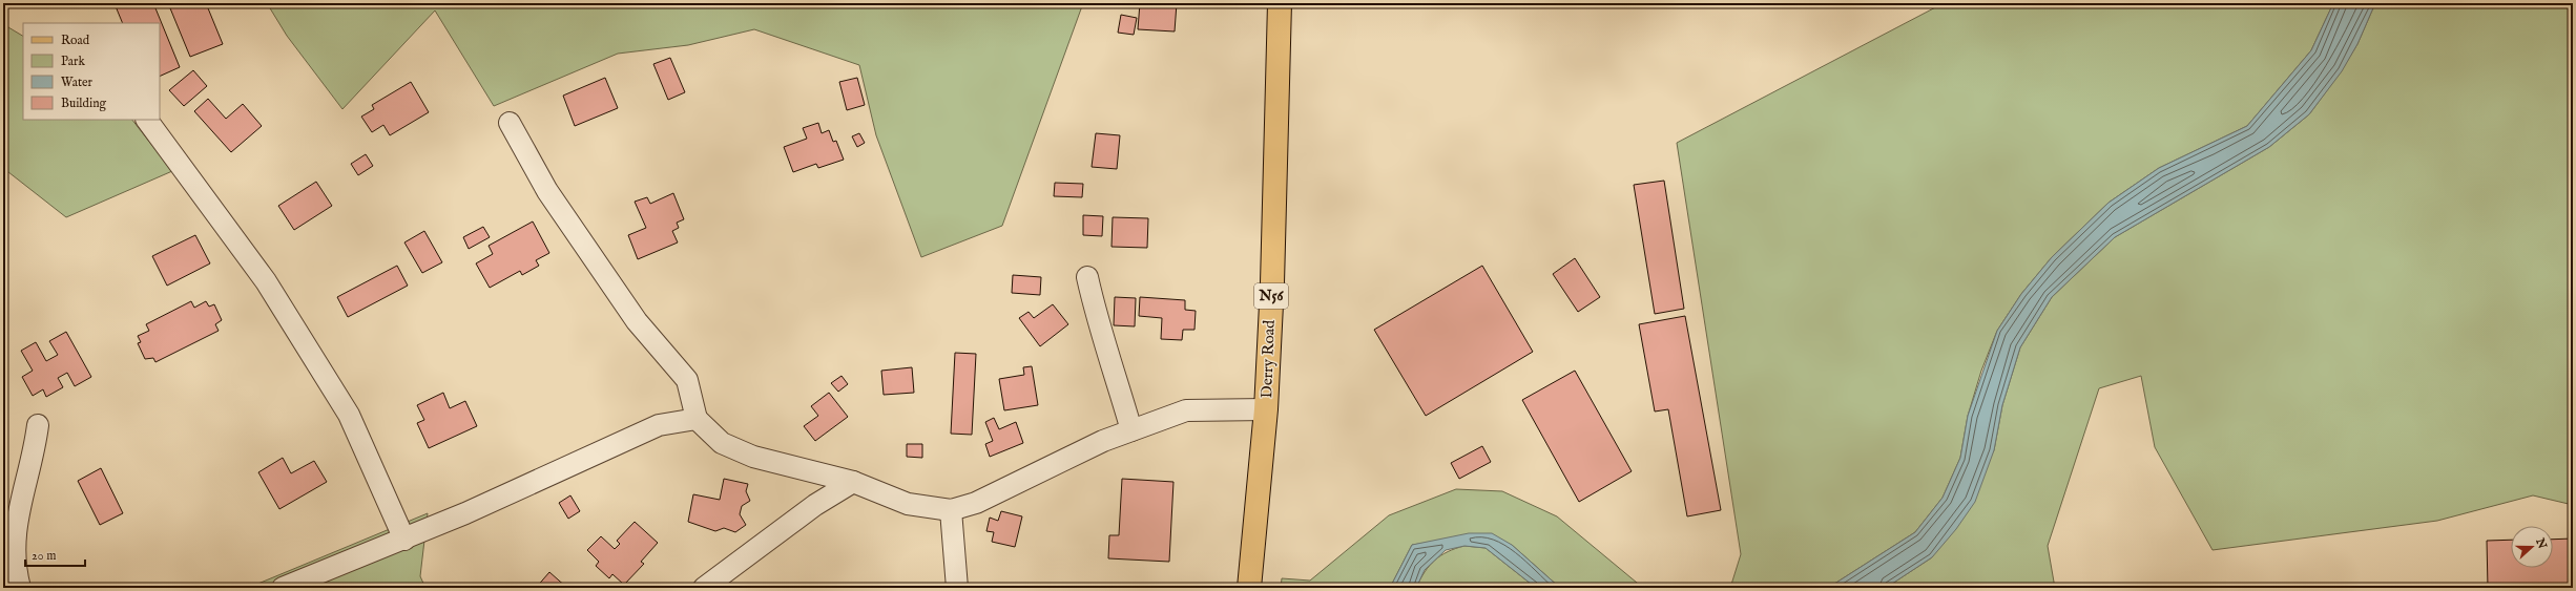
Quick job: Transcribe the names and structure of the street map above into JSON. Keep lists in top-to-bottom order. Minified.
{"streets":{"main road":["N56","Derry Road"]},"legend":["Road","Park","Water","Building"],"scale_bar":"20 m","north":"right"}
